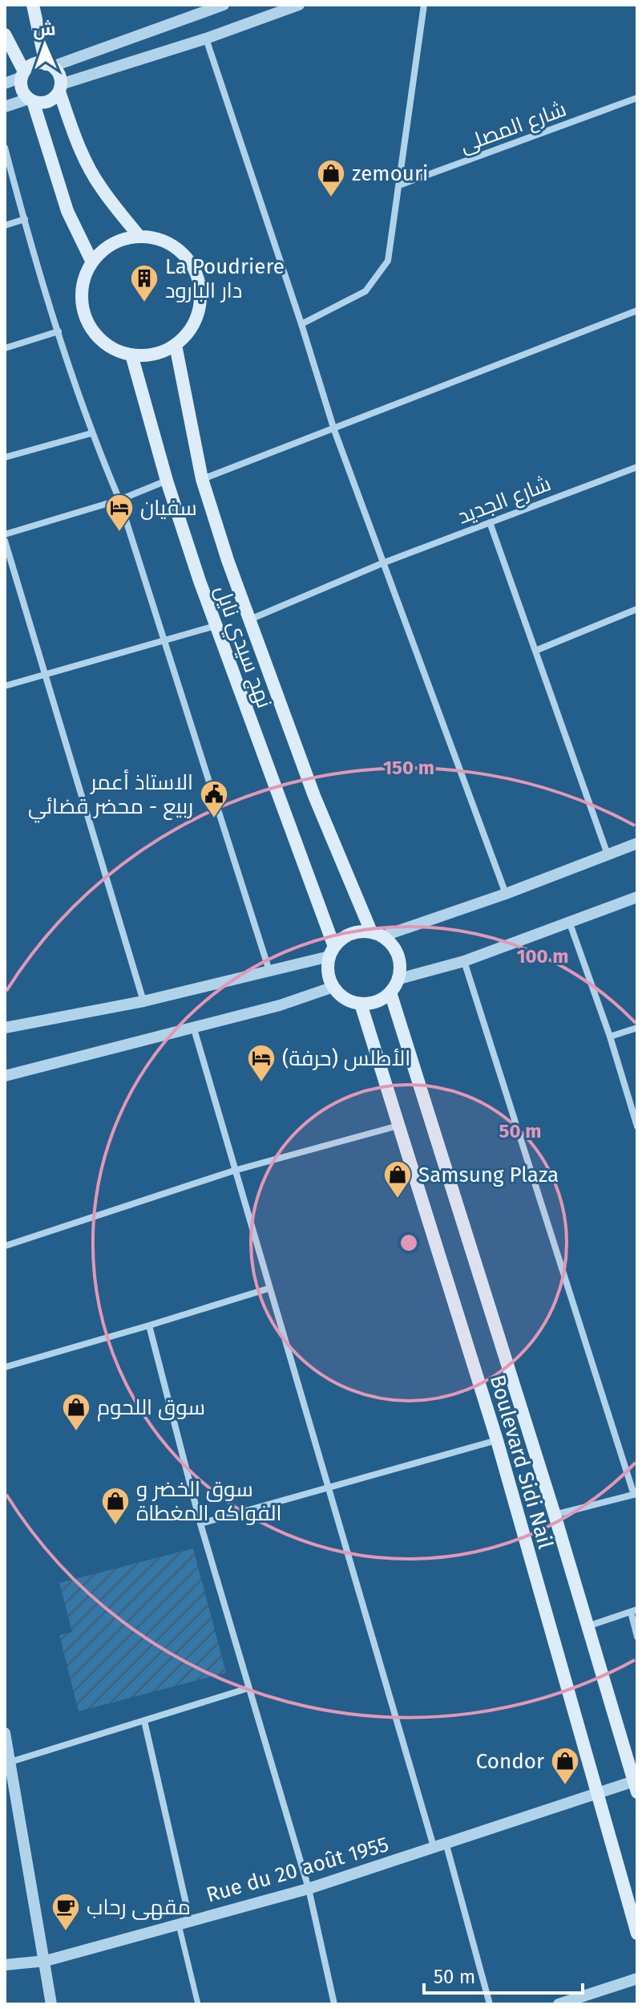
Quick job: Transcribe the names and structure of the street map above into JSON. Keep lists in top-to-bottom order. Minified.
{"streets":{"main road":["نهج سيدي نايل","Boulevard Sidi Nail"],"street":["شارع المصلى","شارع الجديد","Rue du 20 août 1955"]},"crossings":[["شارع الجديد","نهج سيدي نايل"],["نهج سيدي نايل","Boulevard Sidi Nail"],["Boulevard Sidi Nail","Rue du 20 août 1955"]],"places":{"shop":["zemouri","Samsung Plaza","سوق اللحوم","سوق الخضر و الفواكه المغطاة","Condor"],"building":["La Poudriere دار البارود"],"hotel":["سفيان","الأطلس (حرفة)"],"public building":["الاستاذ أعمر ربيع - محضر قضائي"],"cafe":["مقهى رحاب"]},"scale_bar":"50 m","north":"top","rings":["150 m","100 m","50 m"]}
